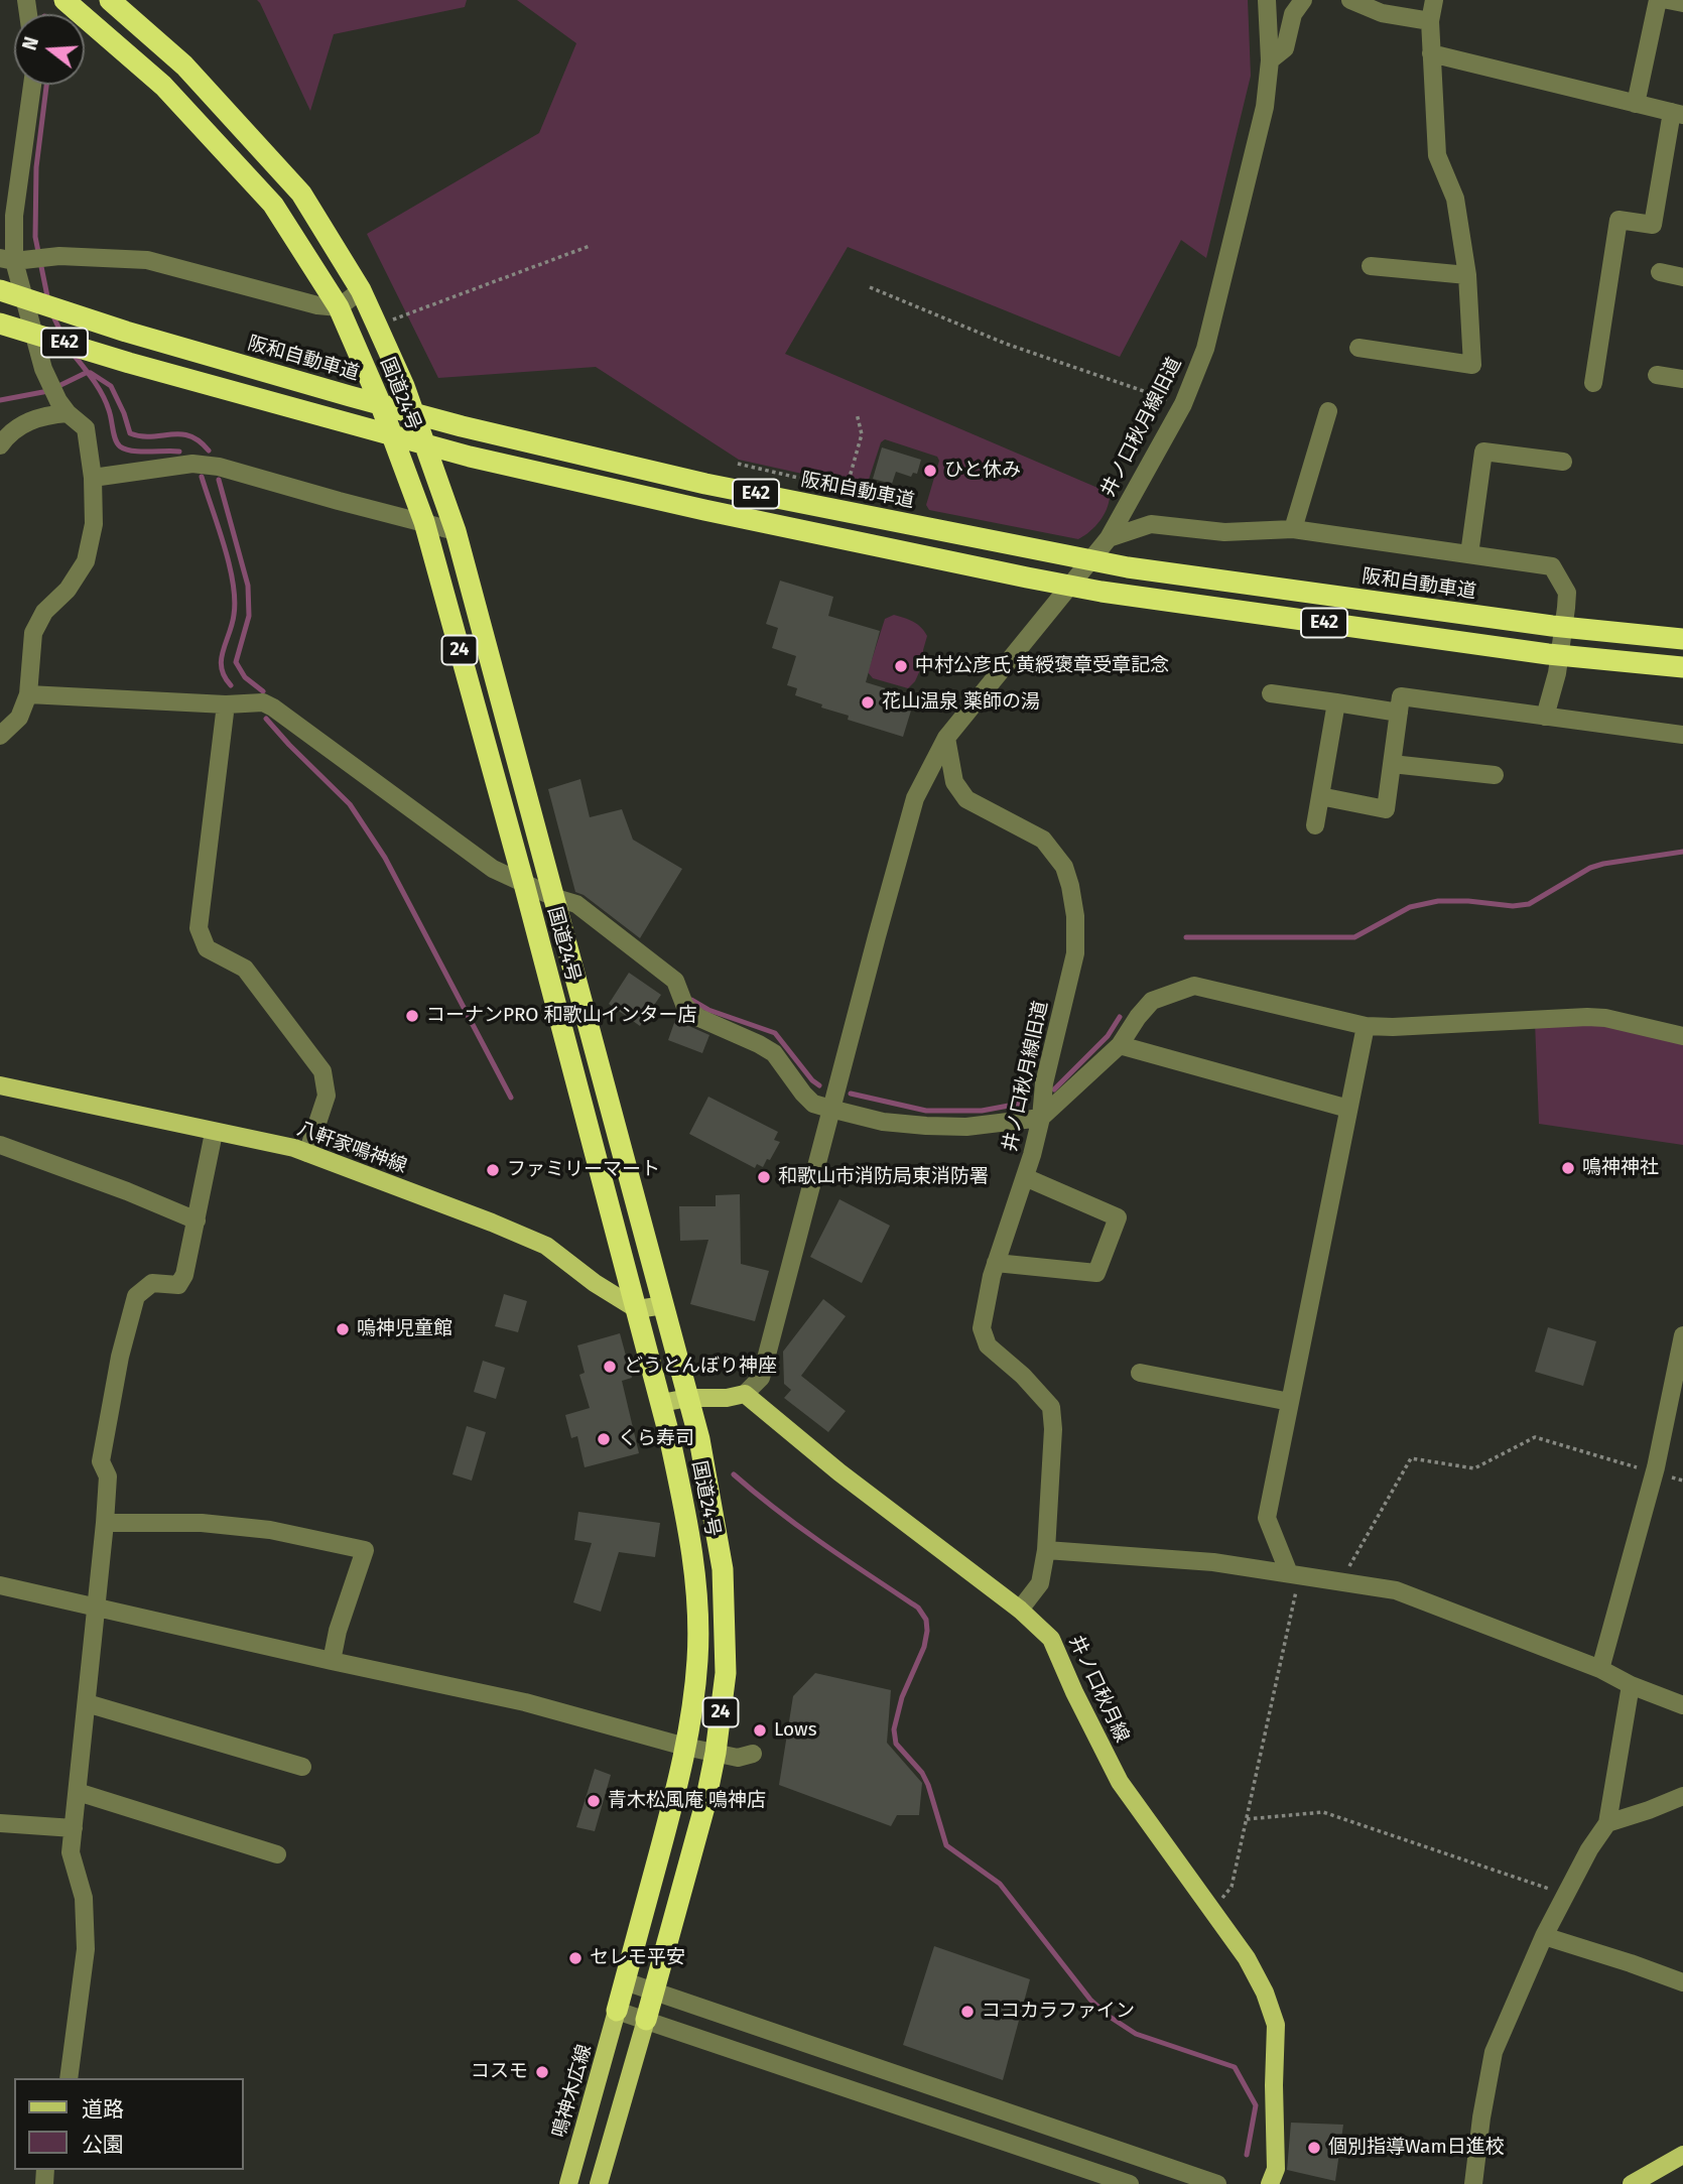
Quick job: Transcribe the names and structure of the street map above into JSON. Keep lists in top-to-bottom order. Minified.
{"streets":{"highway":["E42","阪和自動車道","国道24号","24"],"main road":["八軒家鳴神線","井ノ口秋月線","鳴神木広線"],"street":["井ノ口秋月線旧道"]},"crossings":[["国道24号","八軒家鳴神線"],["国道24号","鳴神木広線"],["井ノ口秋月線旧道","井ノ口秋月線"]],"places":["ひと休み","中村公彦氏 黄綬褒章受章記念","花山温泉 薬師の湯","コーナンPRO 和歌山インター店","鳴神神社","ファミリーマート","和歌山市消防局東消防署","嗚神児童館","どうとんぼり神座","くら寿司","Lows","青木松風庵 鳴神店","セレモ平安","ココカラファイン","コスモ","個別指導Wam日進校"],"legend":["道路","公園"],"north":"left"}
